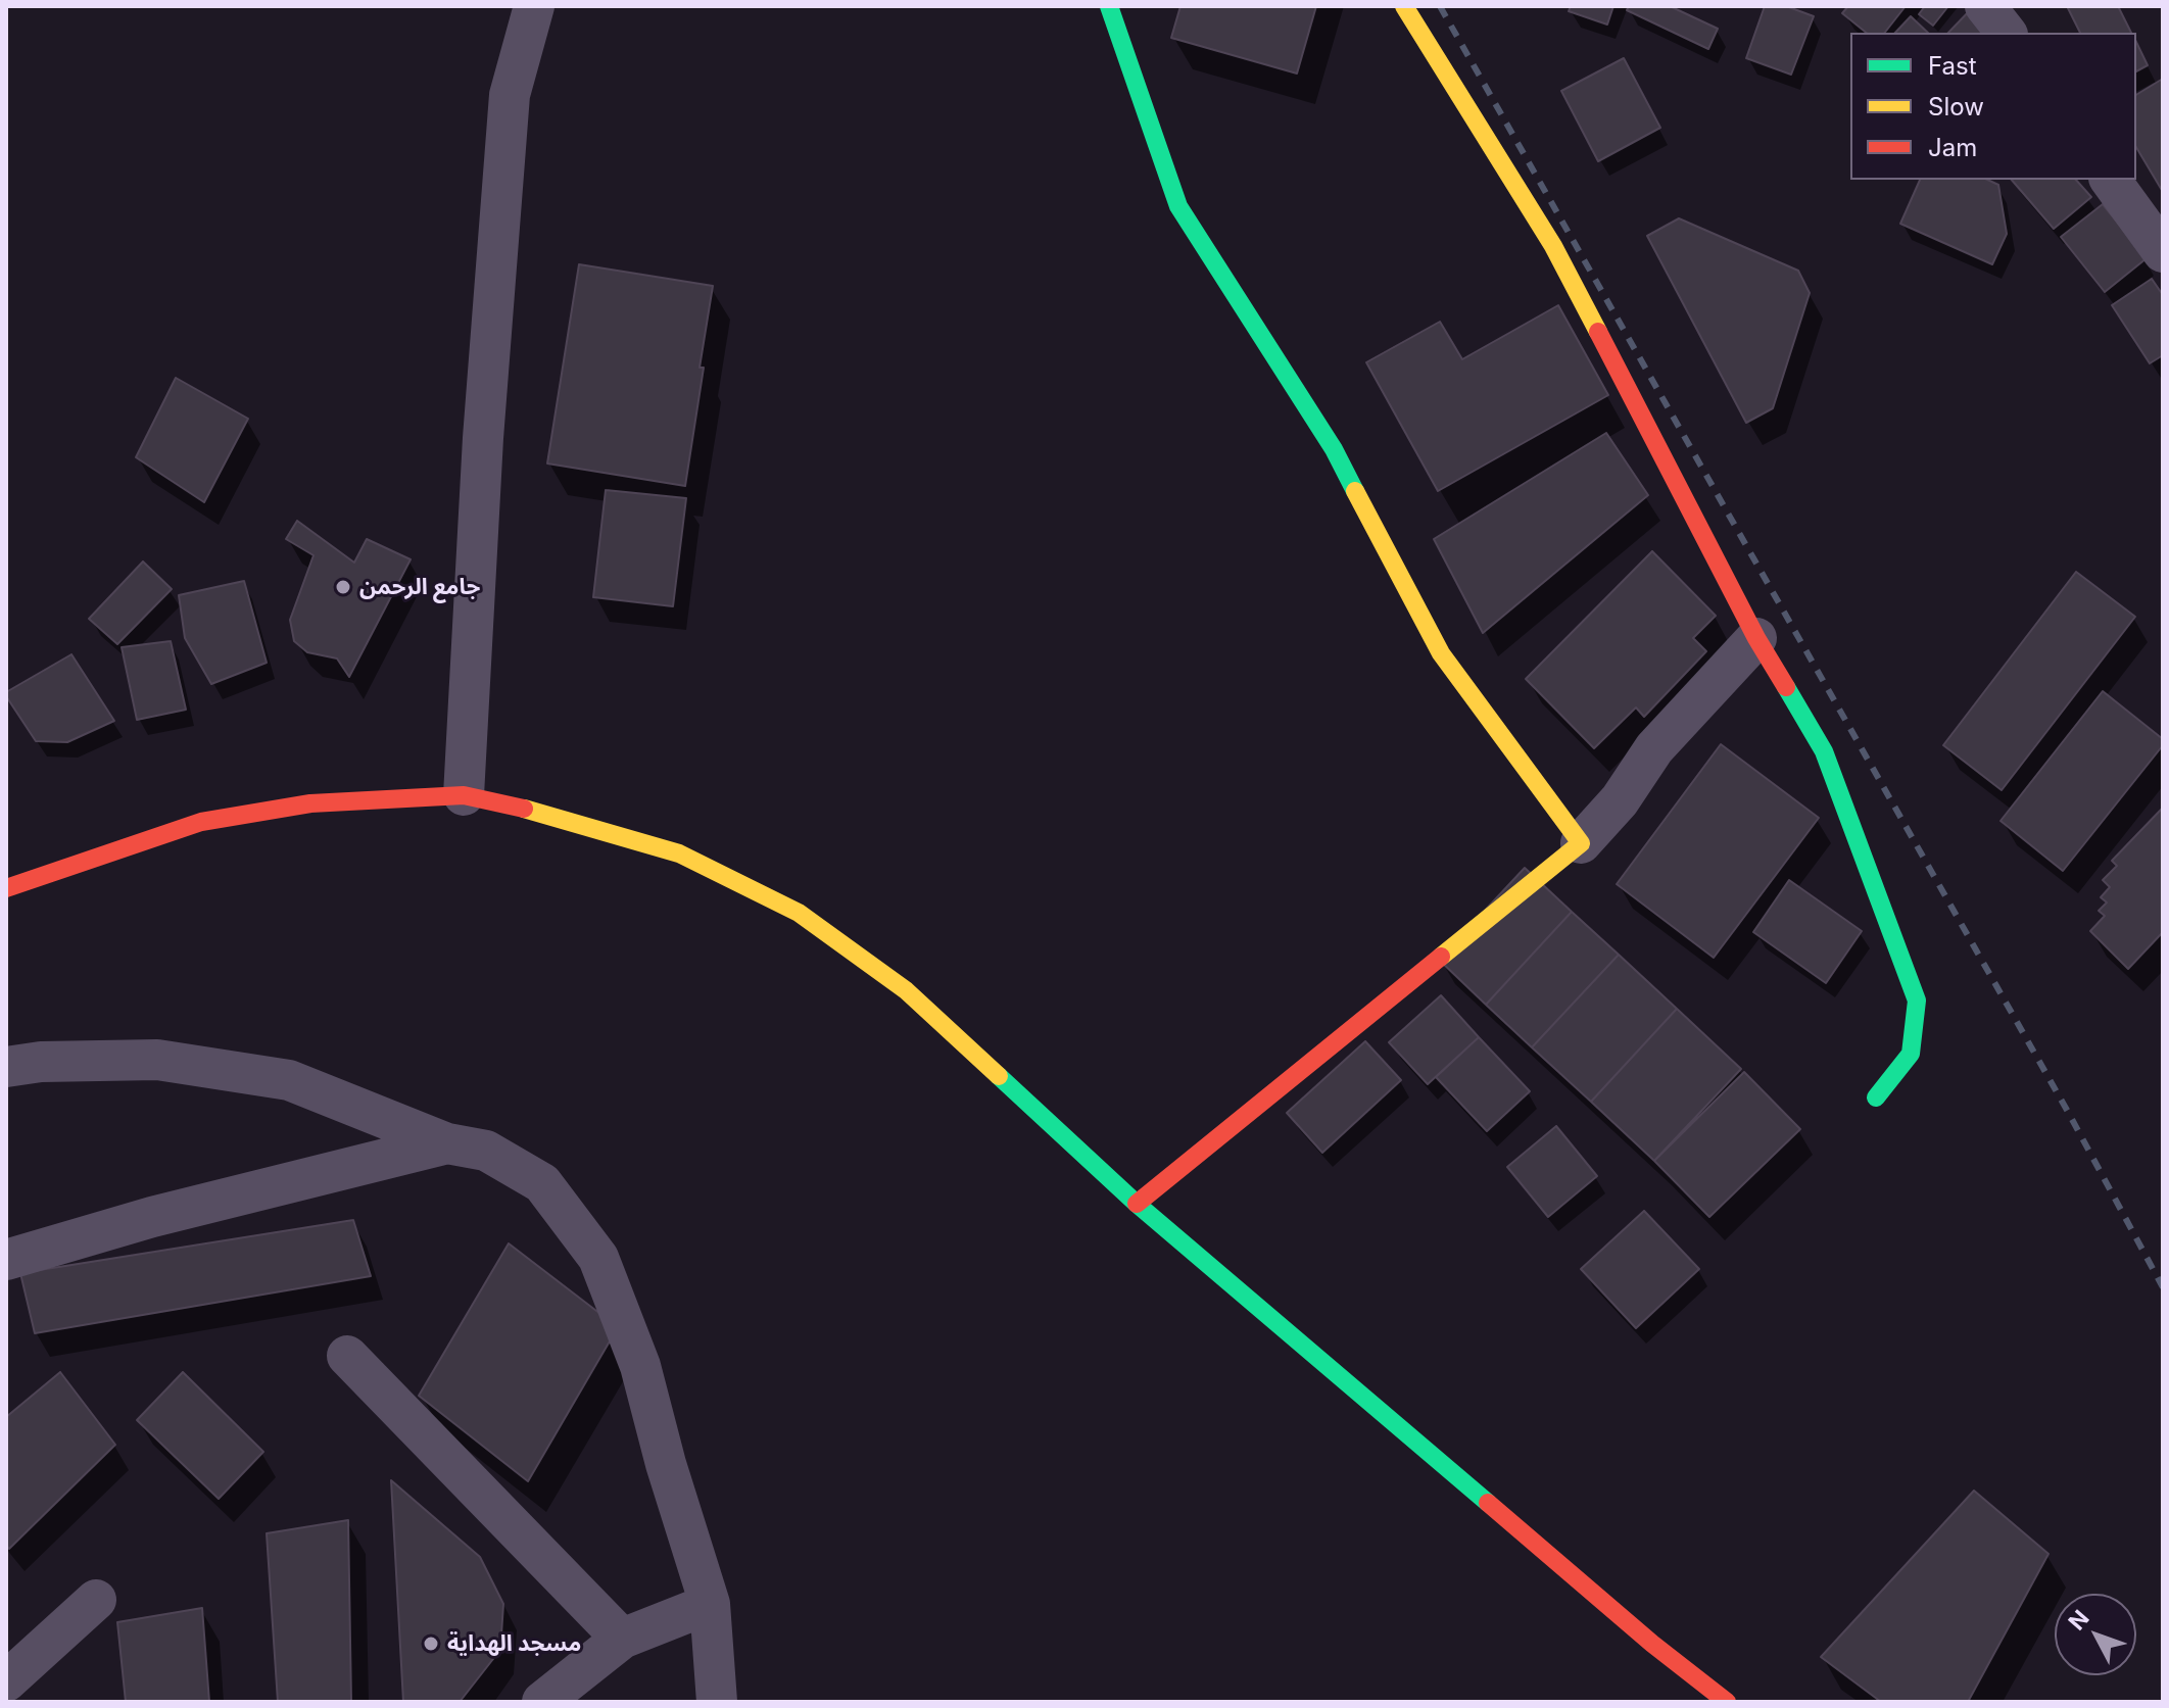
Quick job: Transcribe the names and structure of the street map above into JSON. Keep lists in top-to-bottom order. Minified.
{"places":["جامع الرحمن","مسجد الهداية"],"legend":["Fast","Slow","Jam"],"north":"top left"}
